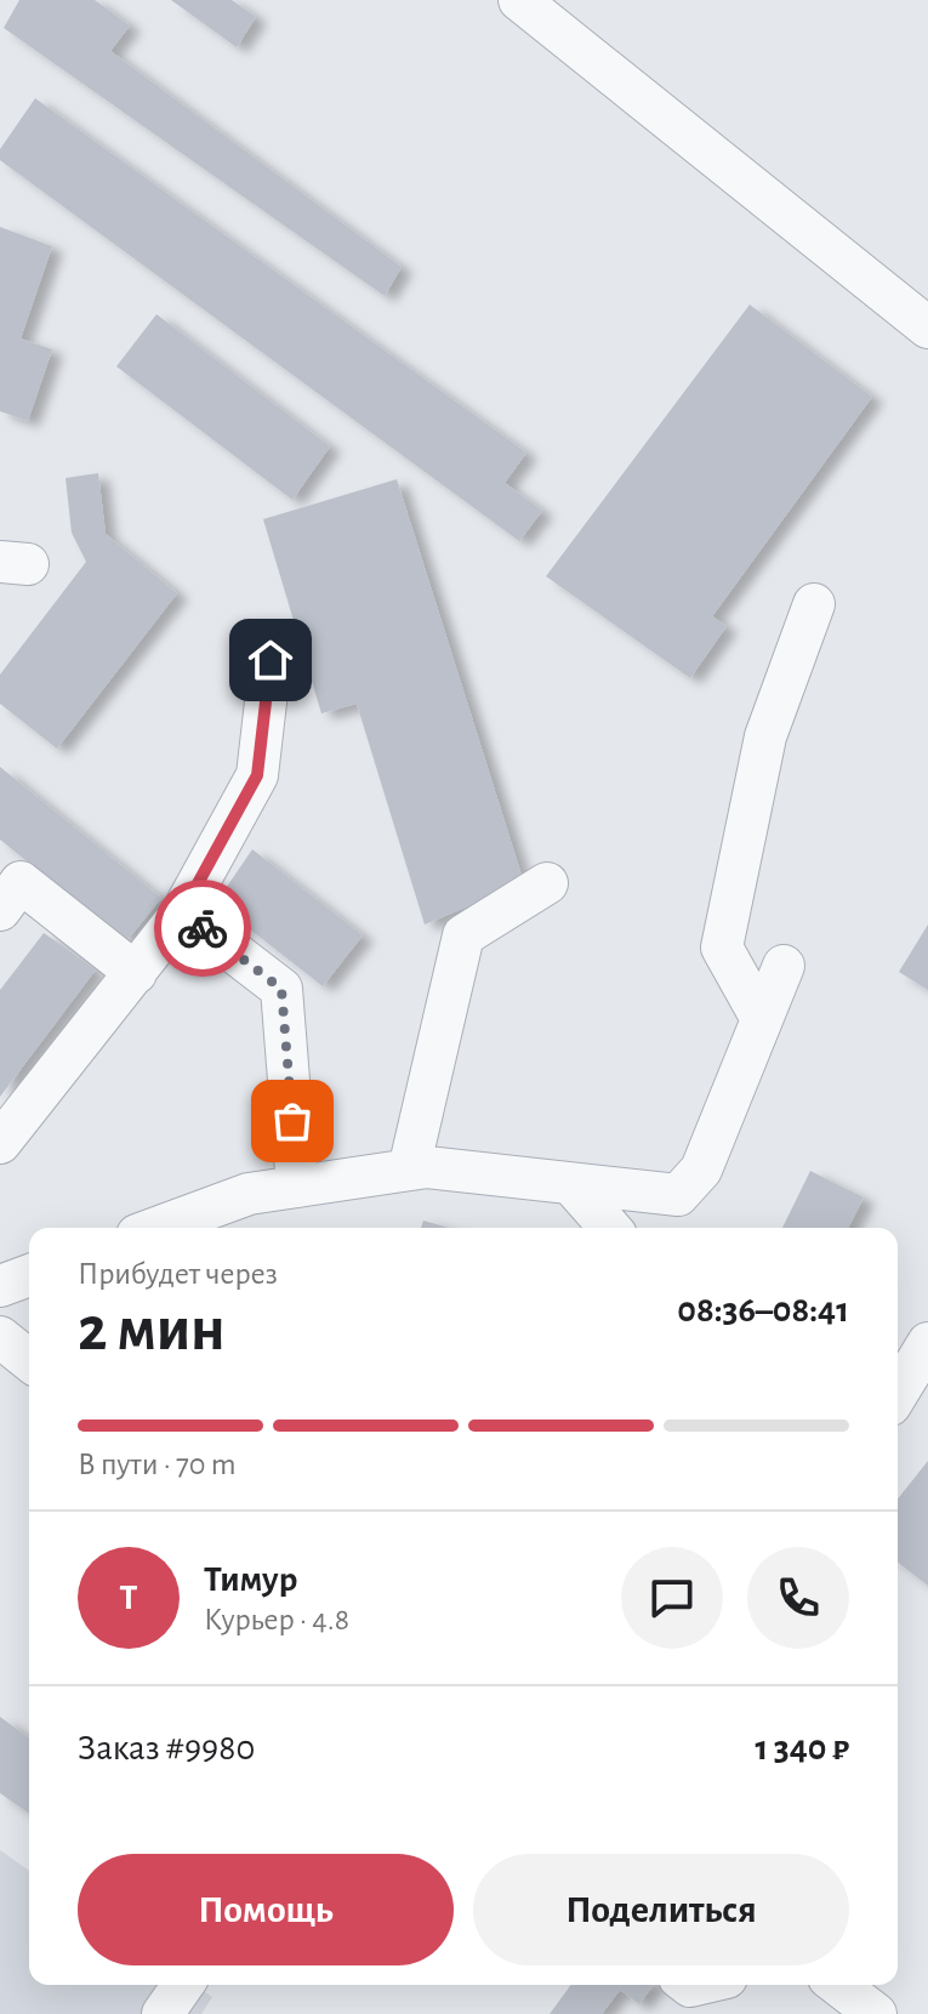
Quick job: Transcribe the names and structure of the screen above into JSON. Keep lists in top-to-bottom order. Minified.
{"page":{"heading":["2 мин","Прибудет через","08:36–08:41"],"panel":["Тимур","Курьер · 4.8","Заказ #9980","1 340 ₽"],"bar":"В пути · 70 m","round":"Т","buttons":["Помощь","Поделиться"]}}
